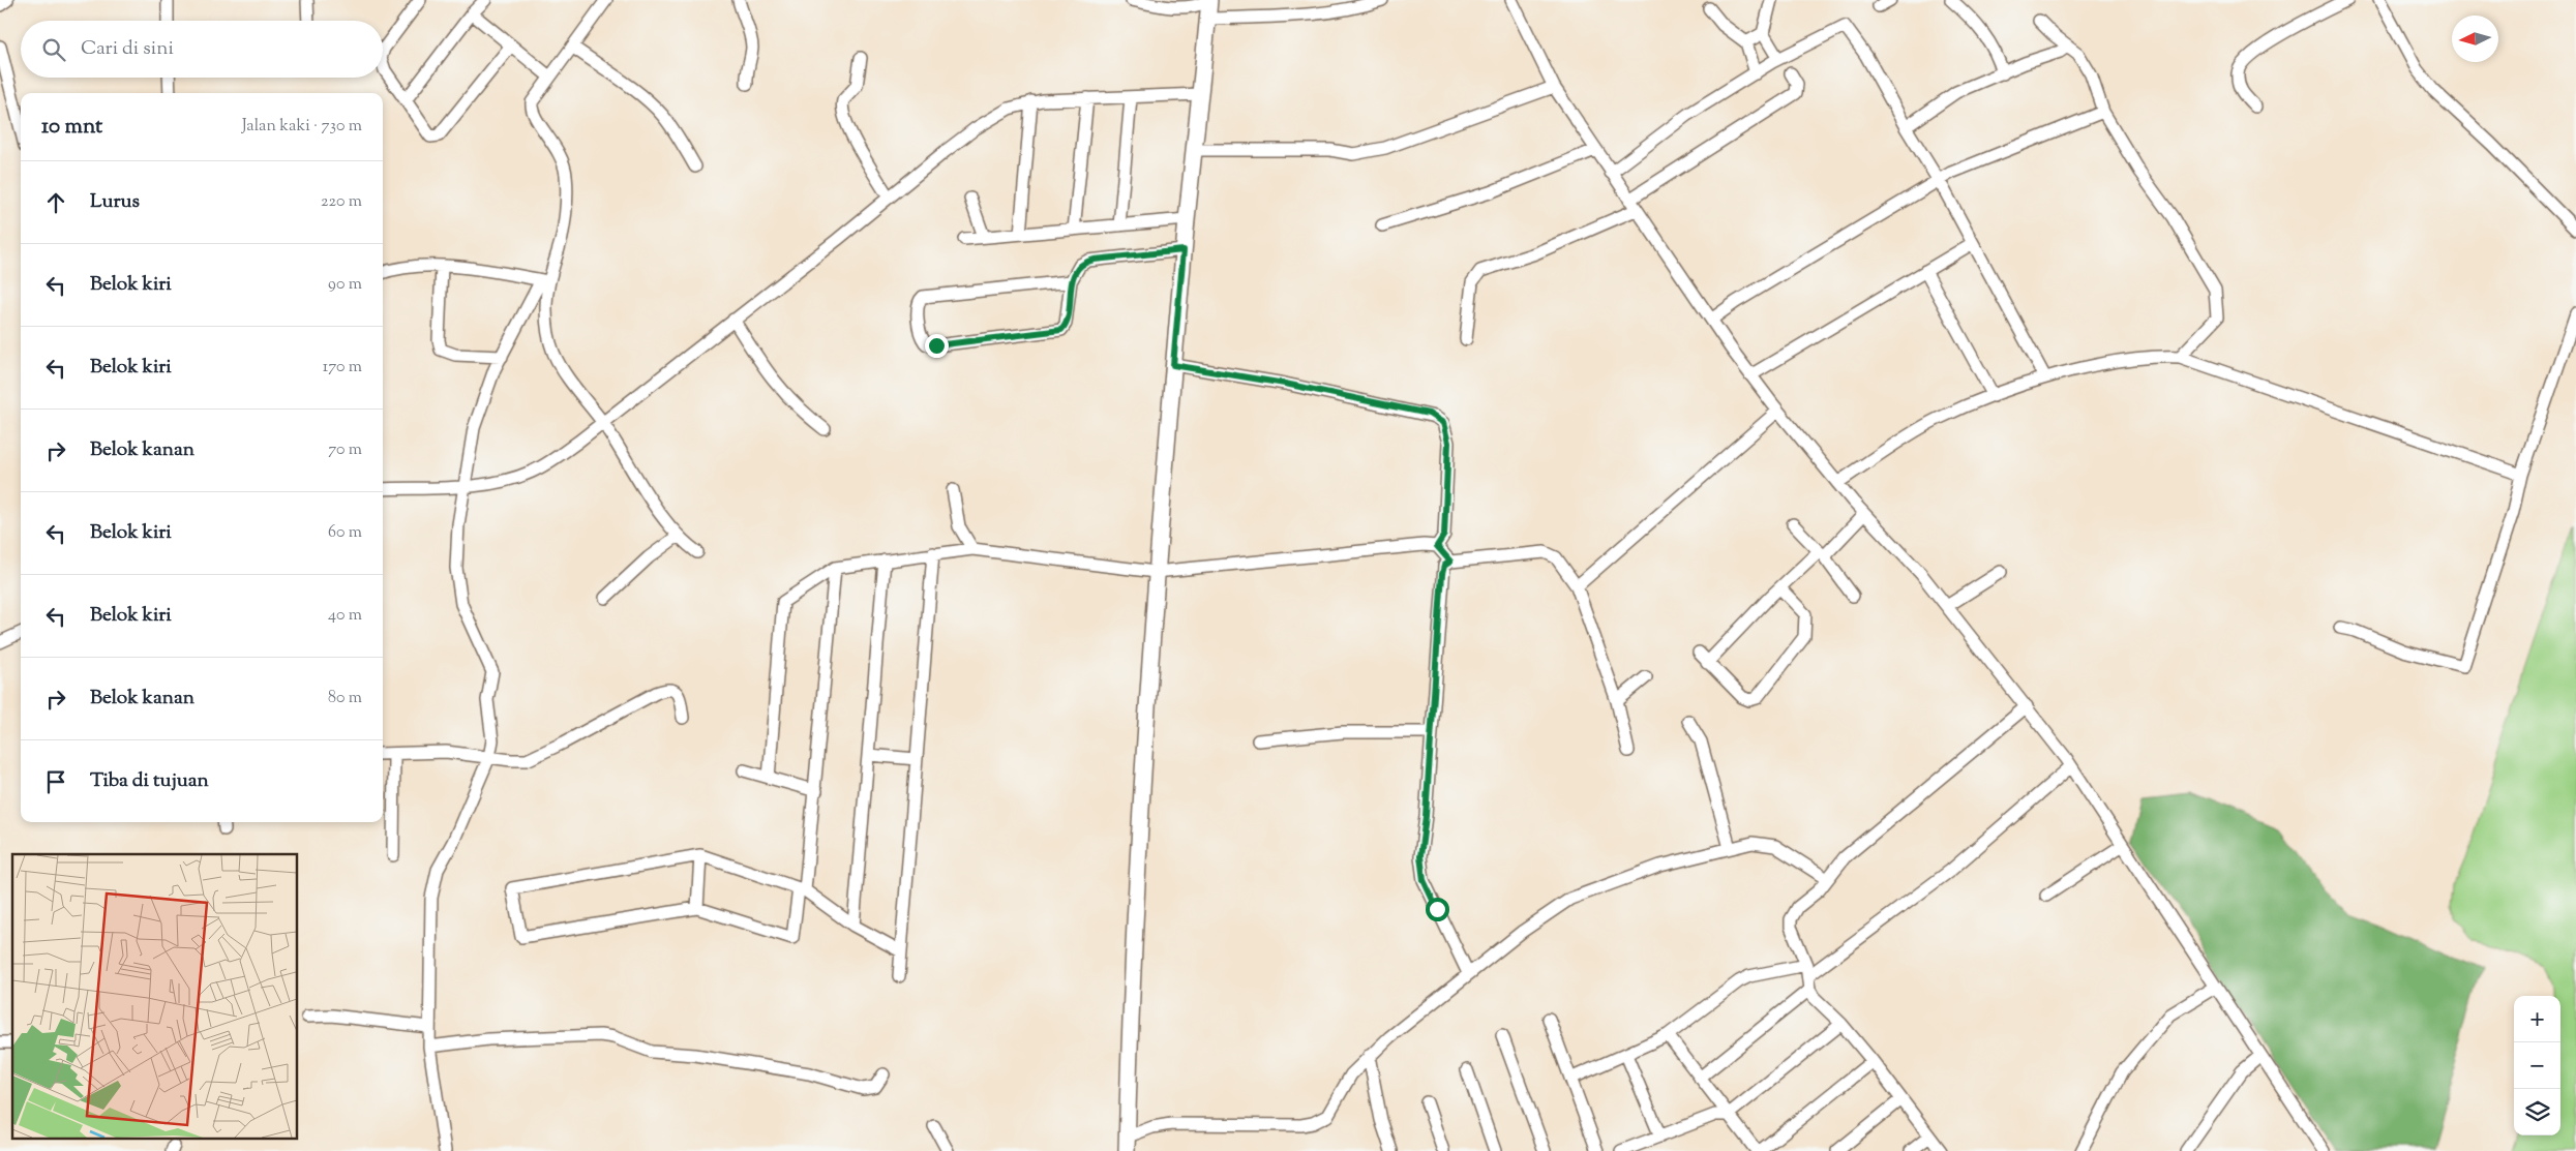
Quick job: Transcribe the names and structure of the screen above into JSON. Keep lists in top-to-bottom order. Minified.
{"north":"left","page":{"search":"Cari di sini","heading":["10 mnt","Jalan kaki · 730 m"],"list":[["Lurus","220 m"],["Belok kiri","90 m"],["Belok kiri","170 m"],["Belok kanan","70 m"],["Belok kiri","60 m"],["Belok kiri","40 m"],["Belok kanan","80 m"],"Tiba di tujuan"],"map_buttons":["+","−"]}}
